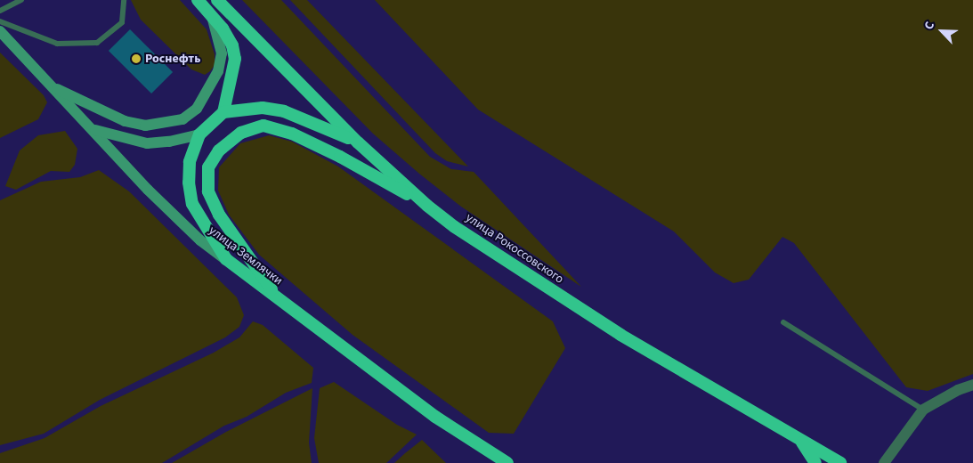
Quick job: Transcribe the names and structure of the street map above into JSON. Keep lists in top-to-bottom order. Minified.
{"streets":{"highway":["улица Рокоссовского","улица Землячки"]},"places":["Роснефть"],"north":"top left"}
